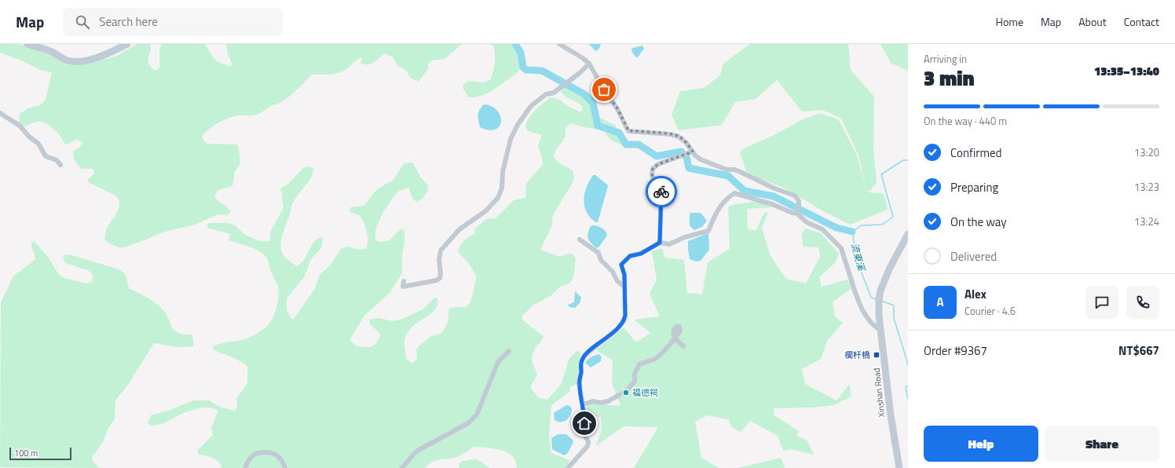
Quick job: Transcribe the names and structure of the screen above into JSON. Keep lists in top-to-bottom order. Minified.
{"streets":{"street":["Xinshan Road"]},"water":["流東溪"],"places":{"transit":["欄杆橋"],"other":["福德祠"]},"scale_bar":"100 m","page":{"header":"Map","search":"Search here","nav":["Home","Map","About","Contact"],"heading":["3 min","Arriving in","13:35–13:40"],"panel":["Alex","Courier · 4.6","Order #9367","NT$667"],"bar":"On the way · 440 m","list":[["Confirmed","13:20"],["Preparing","13:23"],["On the way","13:24"],"Delivered"],"round":"A","buttons":["Help","Share"],"scale":"100 m"}}
